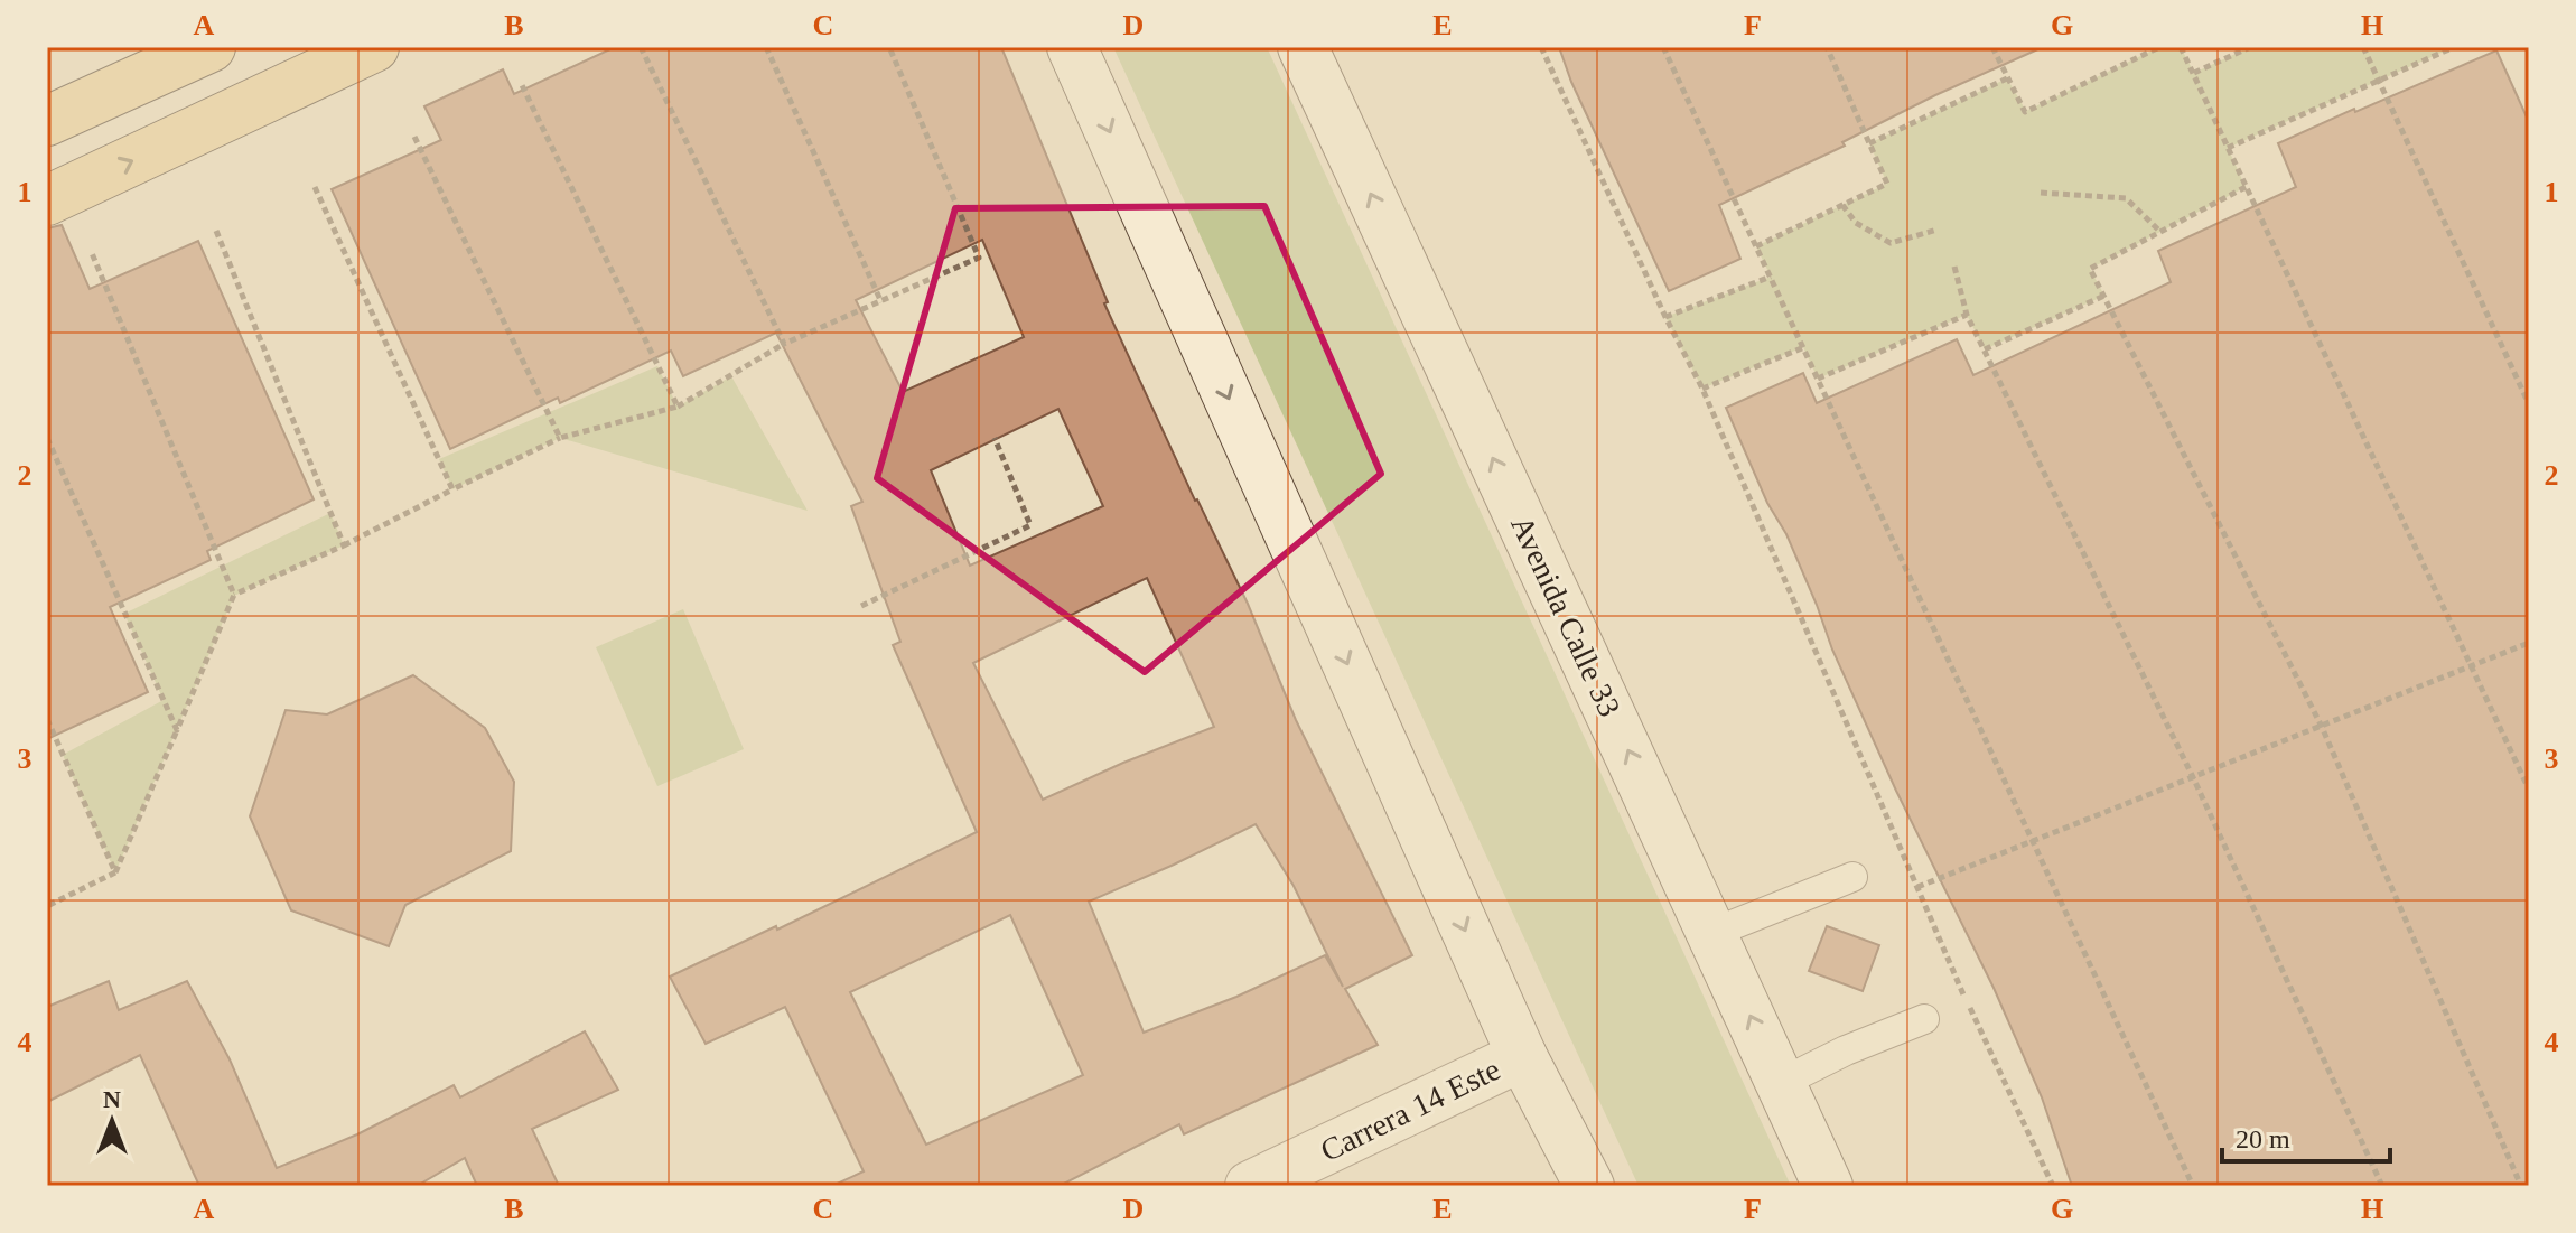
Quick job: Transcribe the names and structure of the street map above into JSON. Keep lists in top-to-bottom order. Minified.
{"streets":{"street":["Avenida Calle 33","Carrera 14 Este"]},"scale_bar":"20 m","north":"top","grid":{"columns":["A","B","C","D","E","F","G","H"],"rows":["1","2","3","4"]}}
